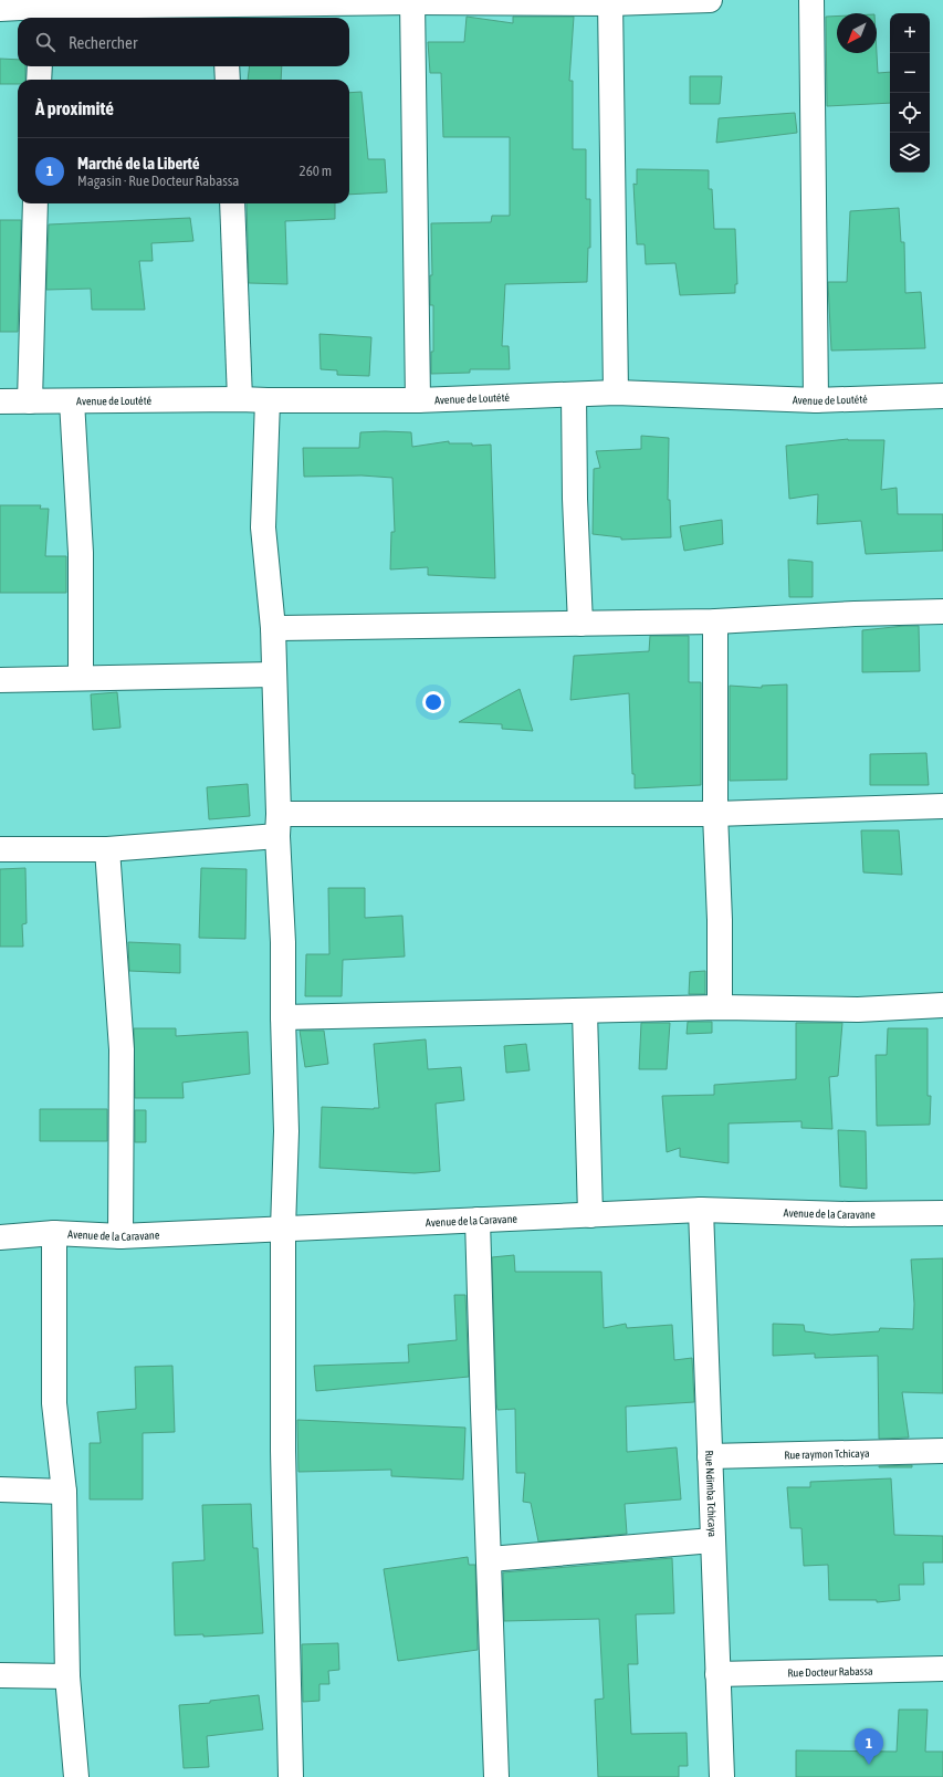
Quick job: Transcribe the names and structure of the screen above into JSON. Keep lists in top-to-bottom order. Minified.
{"streets":{"street":["Avenue de Loutété","Avenue de la Caravane","Rue raymon Tchicaya","Rue Ndimba Tchicaya","Rue Docteur Rabassa"]},"crossings":[["Avenue de la Caravane","Rue Ndimba Tchicaya"],["Rue raymon Tchicaya","Rue Ndimba Tchicaya"],["Rue Ndimba Tchicaya","Rue Docteur Rabassa"]],"north":"bottom left","page":{"map_buttons":["+","−"],"search":"Rechercher","heading":"À proximité","list":[{"mark":"1","name":"Marché de la Liberté","note":"Magasin · Rue Docteur Rabassa","value":"260 m"}],"pins":"1"}}
